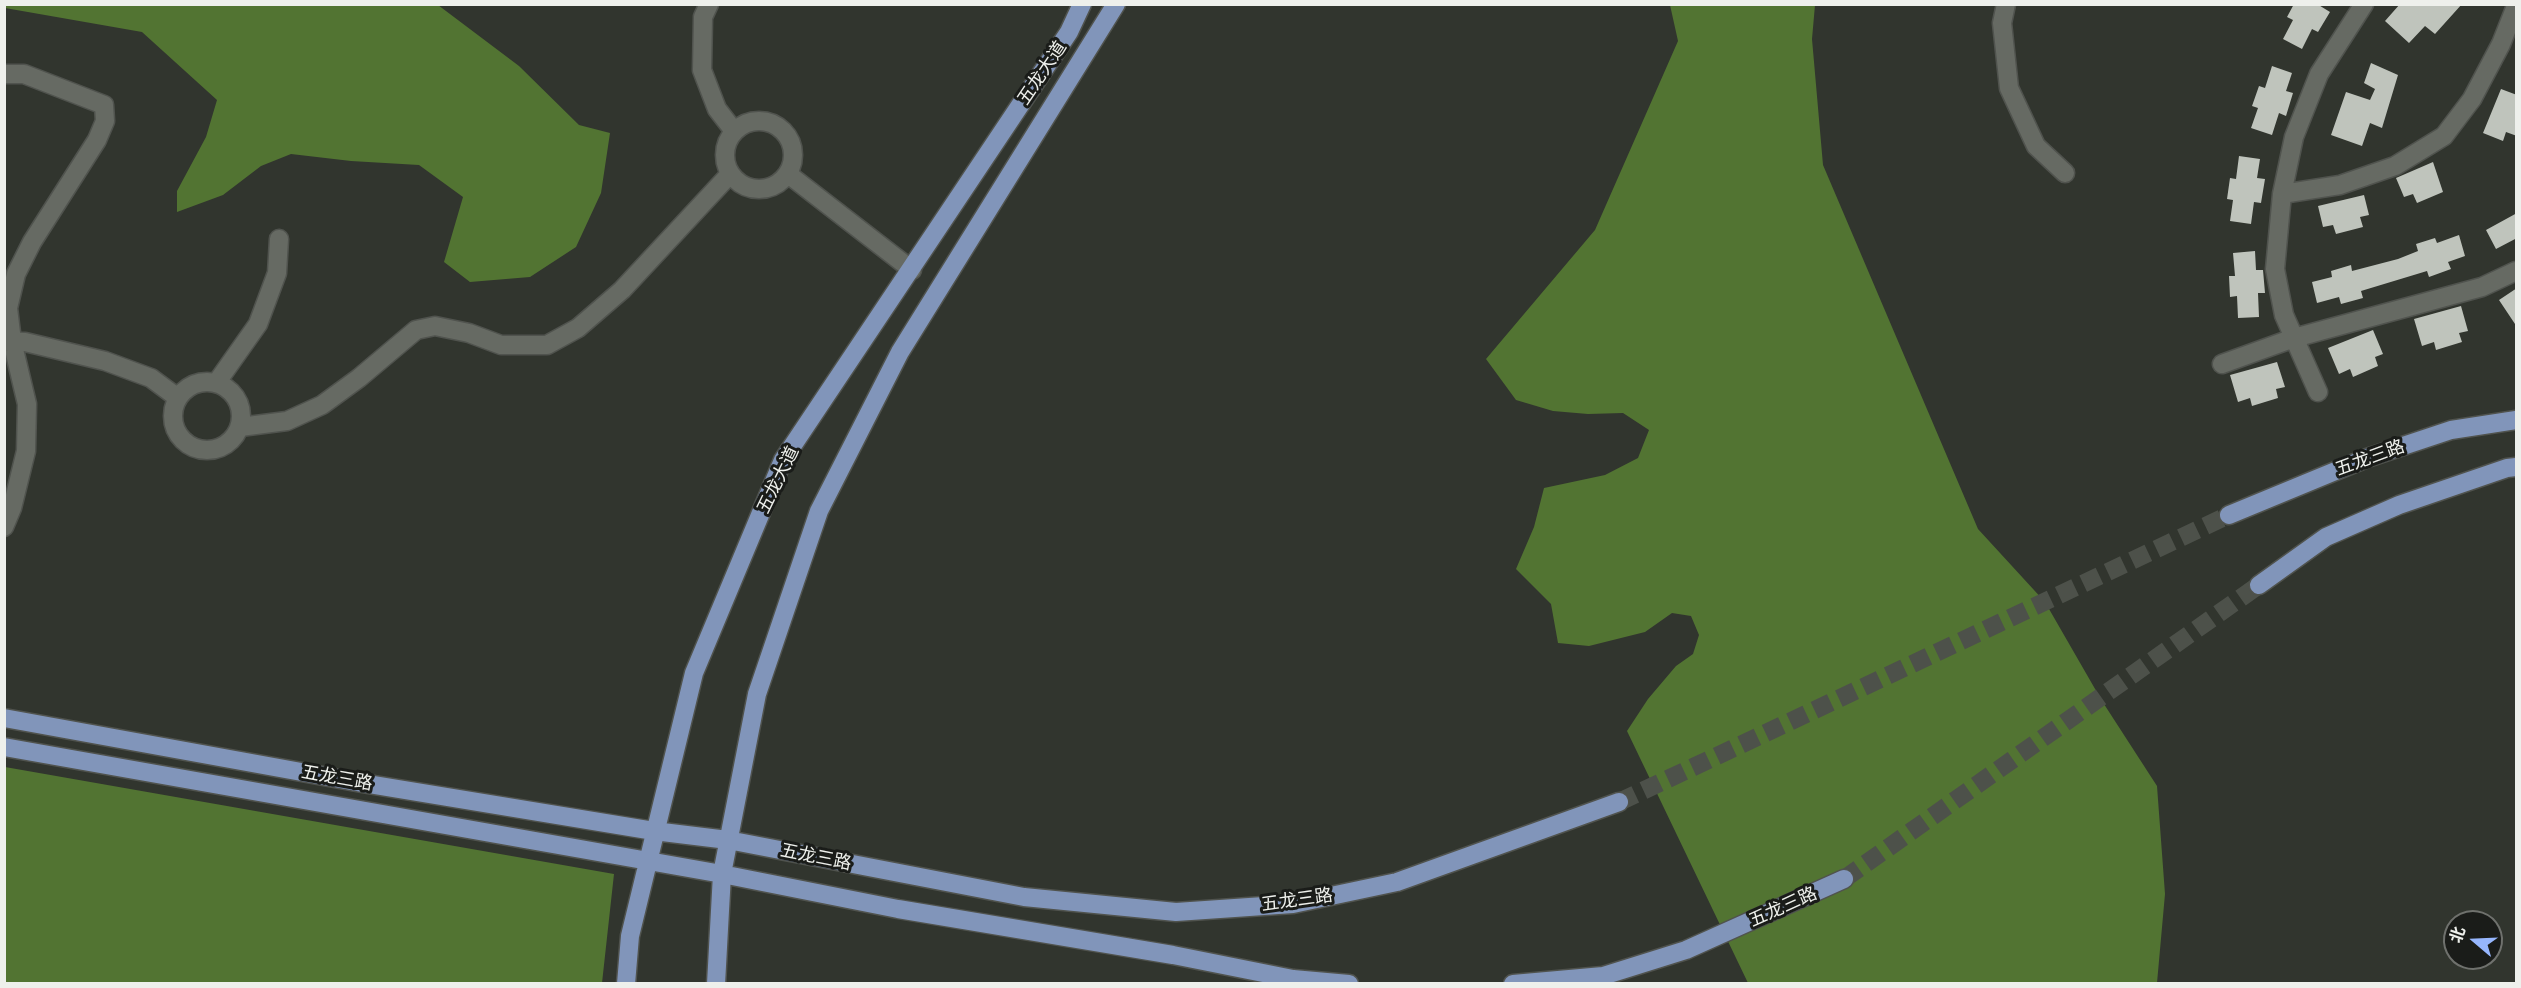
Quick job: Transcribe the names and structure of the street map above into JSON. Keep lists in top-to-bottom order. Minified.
{"streets":{"main road":["五龙大道","五龙三路"]},"crossings":[["五龙大道","五龙三路"]],"north":"left"}
